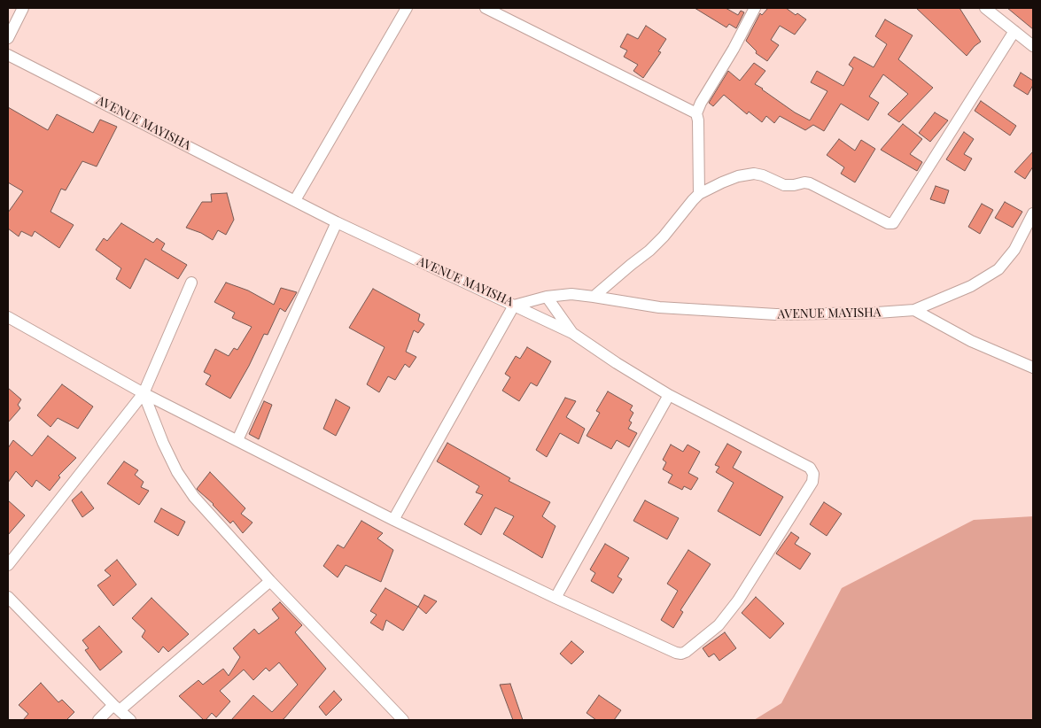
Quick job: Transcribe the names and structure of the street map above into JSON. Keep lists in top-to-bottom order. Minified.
{"streets":{"street":["AVENUE MAYISHA"]}}
